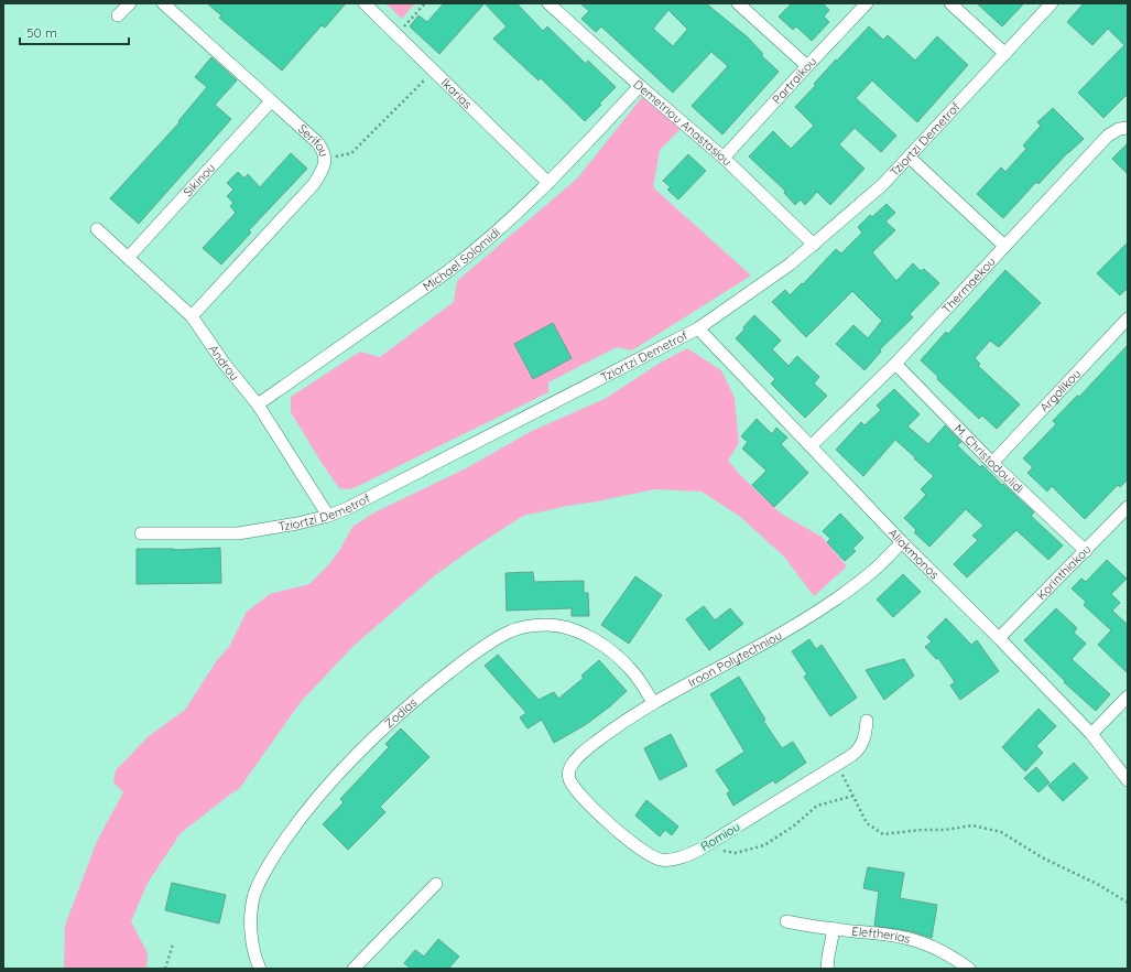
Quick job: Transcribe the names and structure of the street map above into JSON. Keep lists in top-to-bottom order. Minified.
{"streets":{"street":["Partraikou","Ikarias","Demetriou Anastasiou","Tziortzi Demetrof","Serifou","Sikinou","Michael Solomidi","Thermaekou","Androu","Argolikou","M. Christodoulidi","Aliakmonos","Korinthiakou","Iroon Polytechniou","Zodias","Romiou","Eleftherias"]},"crossings":[["Partraikou","Demetriou Anastasiou"],["Ikarias","Michael Solomidi"],["Demetriou Anastasiou","Tziortzi Demetrof"],["Demetriou Anastasiou","Michael Solomidi"],["Tziortzi Demetrof","Androu"],["Tziortzi Demetrof","Aliakmonos"],["Serifou","Sikinou"],["Serifou","Androu"],["Sikinou","Androu"],["Michael Solomidi","Androu"],["Thermaekou","M. Christodoulidi"],["Thermaekou","Aliakmonos"],["Argolikou","M. Christodoulidi"],["M. Christodoulidi","Korinthiakou"],["Aliakmonos","Korinthiakou"],["Aliakmonos","Iroon Polytechniou"],["Iroon Polytechniou","Zodias"],["Iroon Polytechniou","Romiou"]],"scale_bar":"50 m"}
